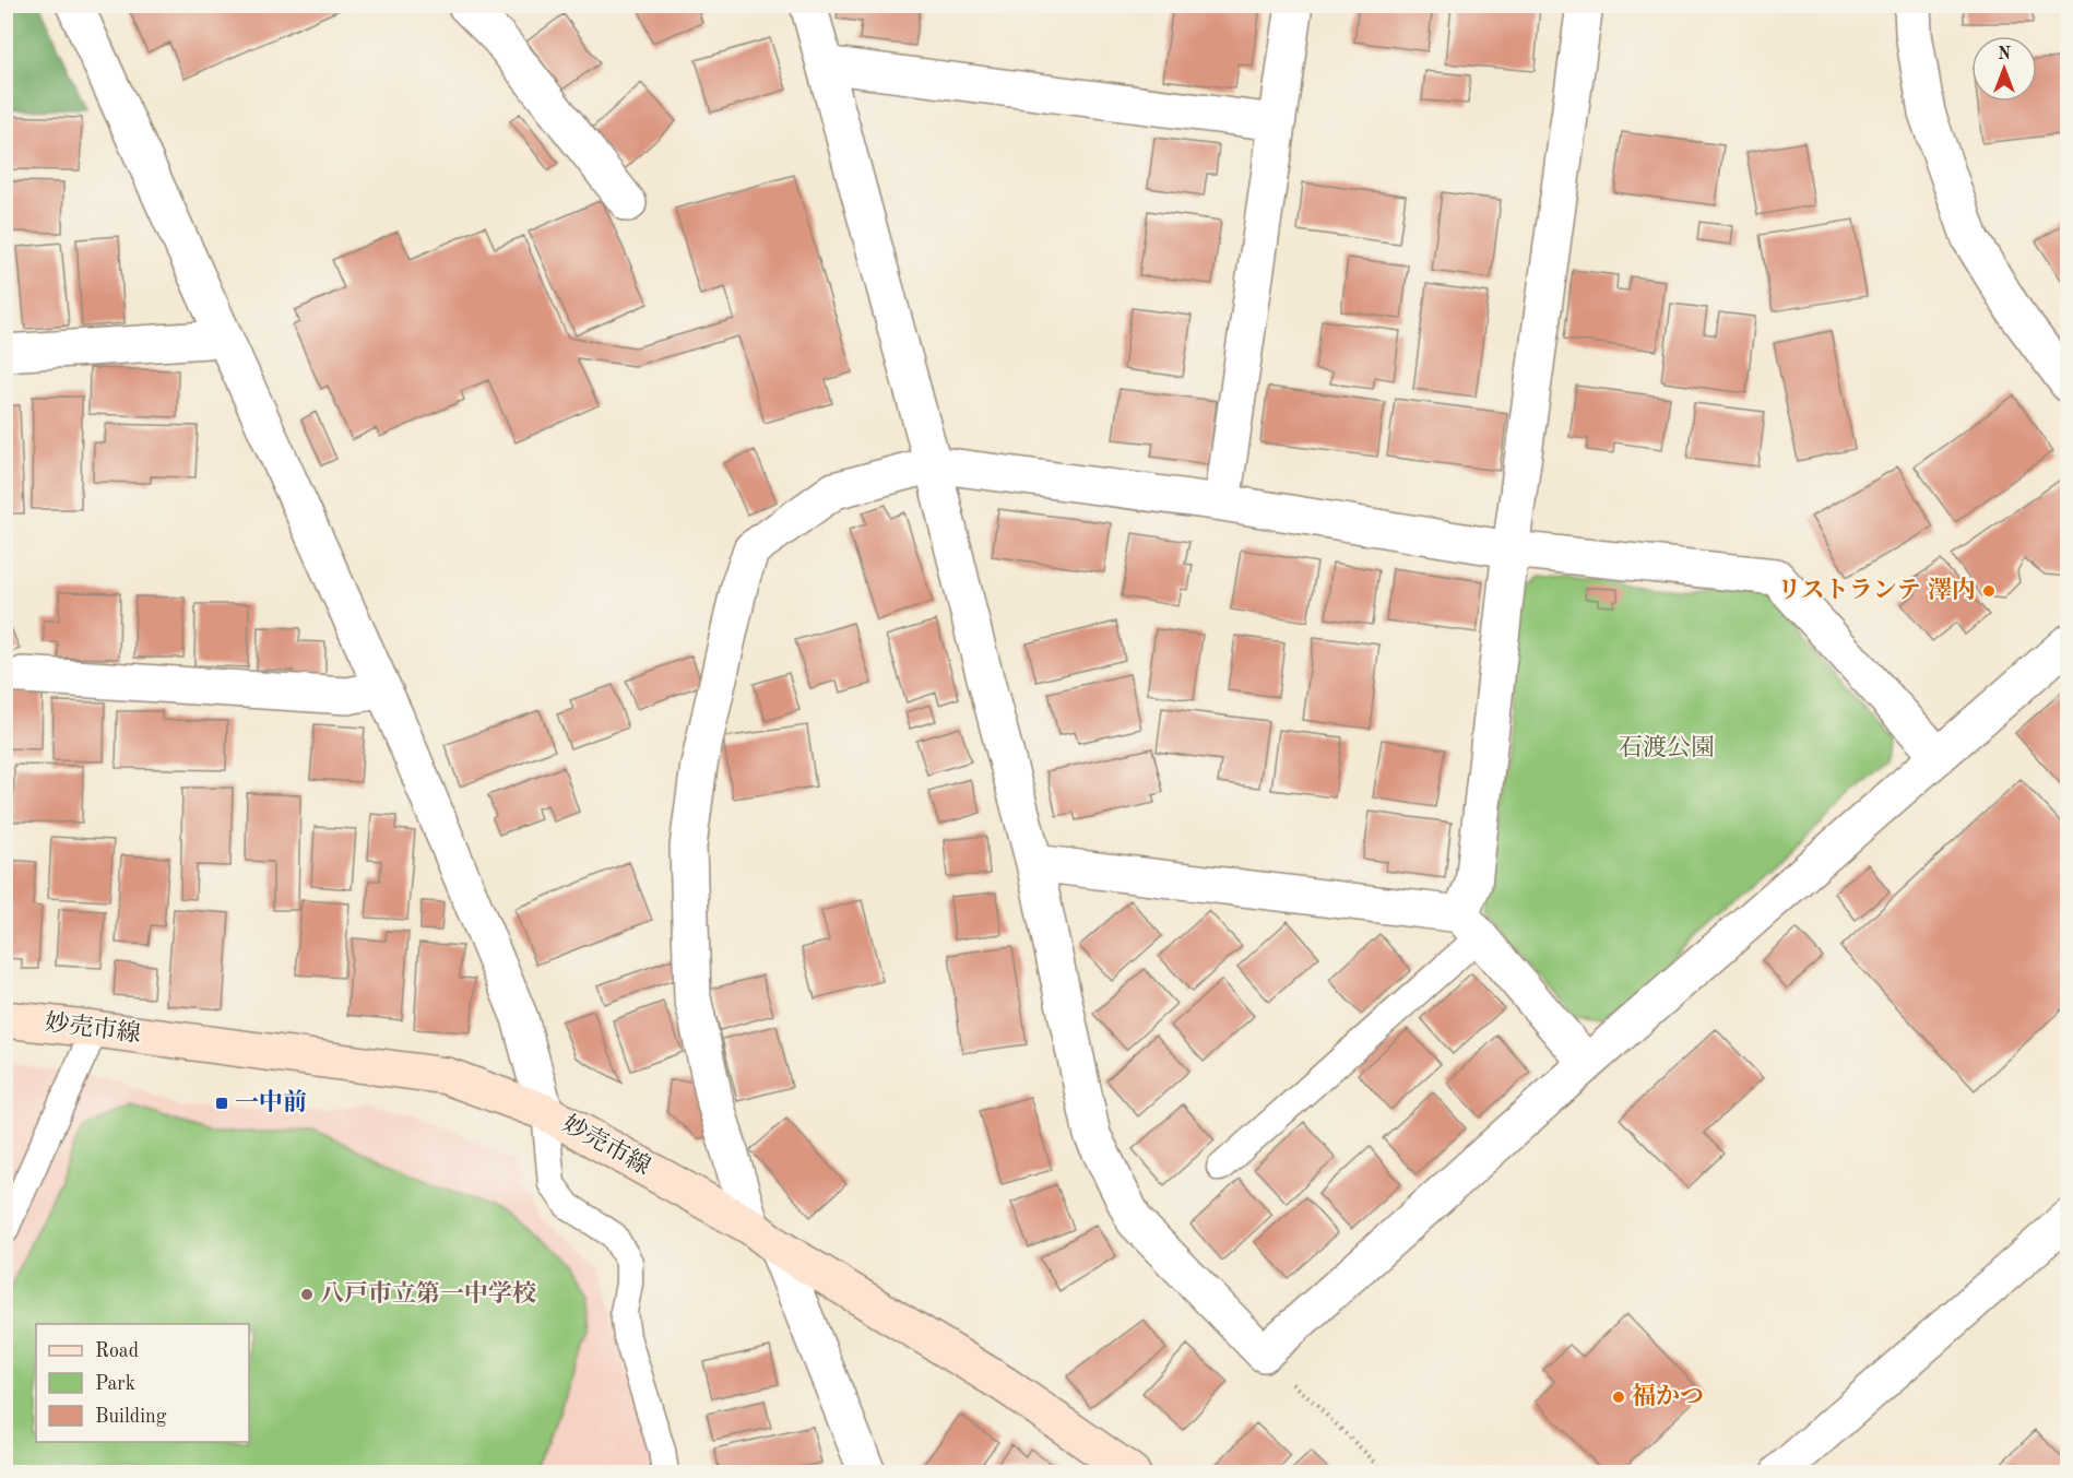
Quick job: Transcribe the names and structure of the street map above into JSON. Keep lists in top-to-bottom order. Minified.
{"streets":{"main road":["妙売市線"]},"parks":["石渡公園"],"places":{"other":["リストランテ 澤内","八戸市立第一中学校","福かつ"],"transit":["一中前"]},"legend":["Road","Park","Building"],"north":"top"}
